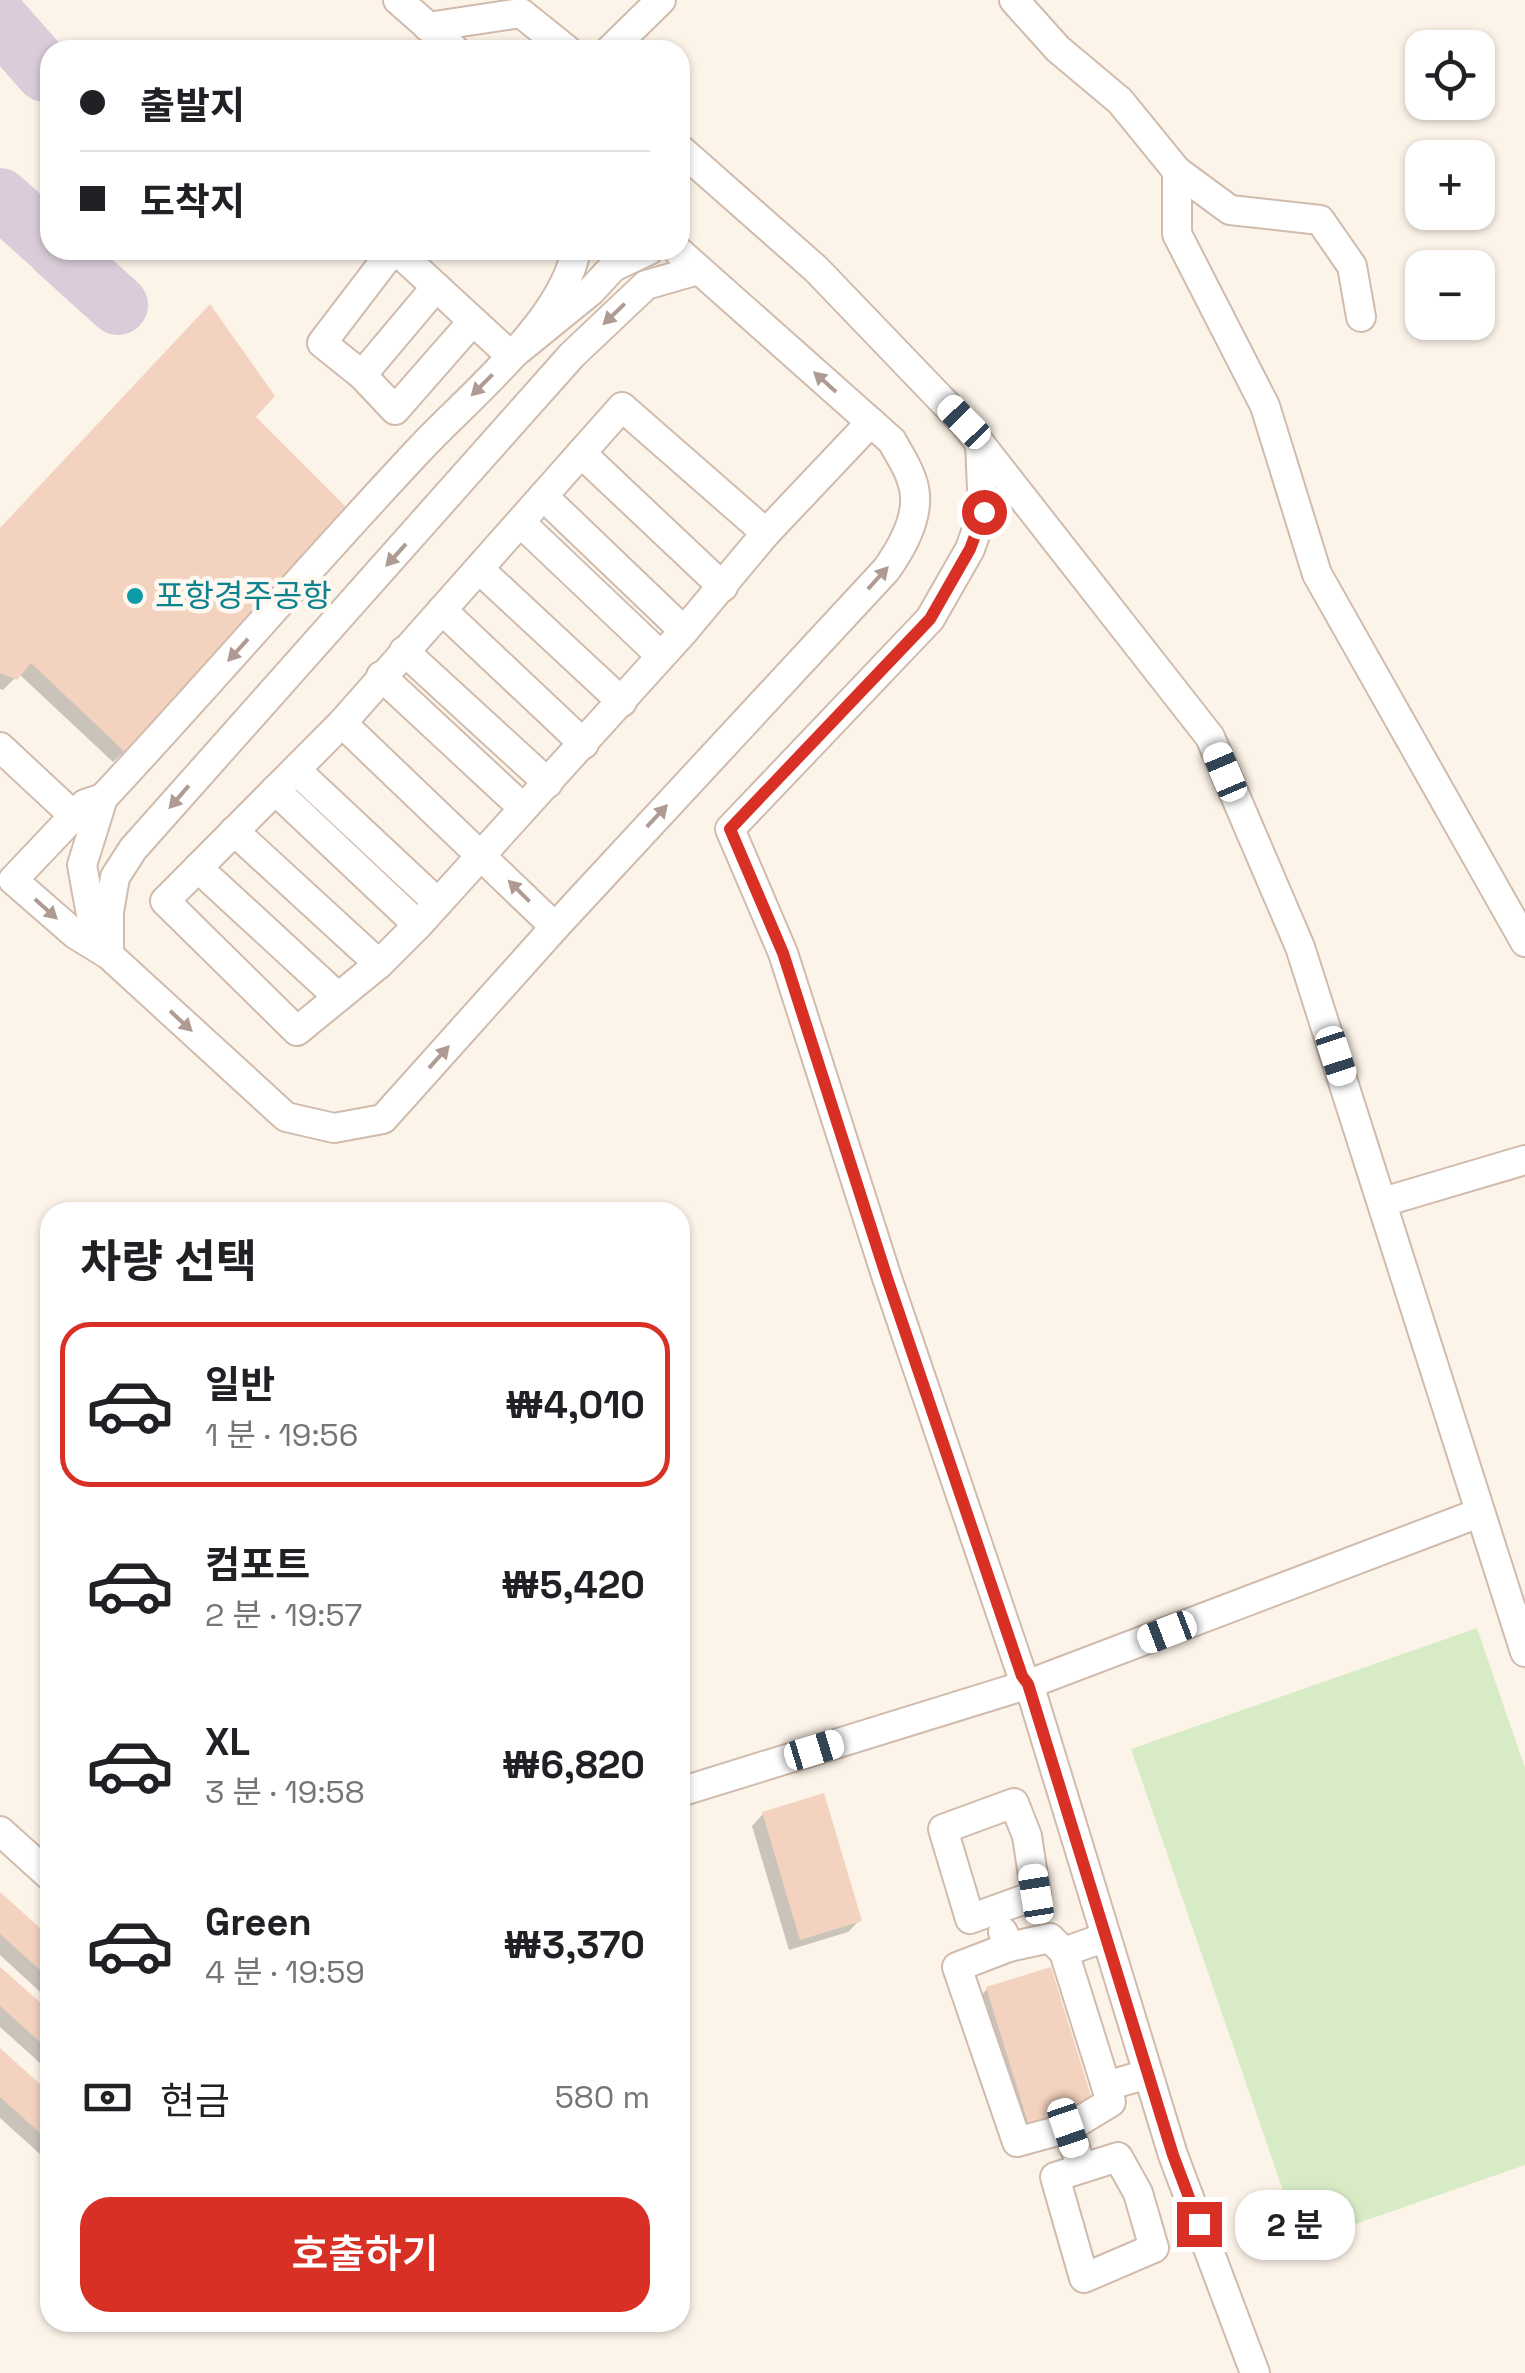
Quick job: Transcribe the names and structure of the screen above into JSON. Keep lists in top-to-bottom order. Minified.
{"places":["포항경주공항"],"page":{"map_buttons":["+","−"],"banner":["출발지","도착지"],"heading":"차량 선택","list":[{"name":"일반","note":"1 분 · 19:56","value":"₩4,010"},{"name":"컴포트","note":"2 분 · 19:57","value":"₩5,420"},{"name":"XL","note":"3 분 · 19:58","value":"₩6,820"},{"name":"Green","note":"4 분 · 19:59","value":"₩3,370"}],"pay":["현금","580 m"],"buttons":"호출하기","bubble":"2 분"}}
